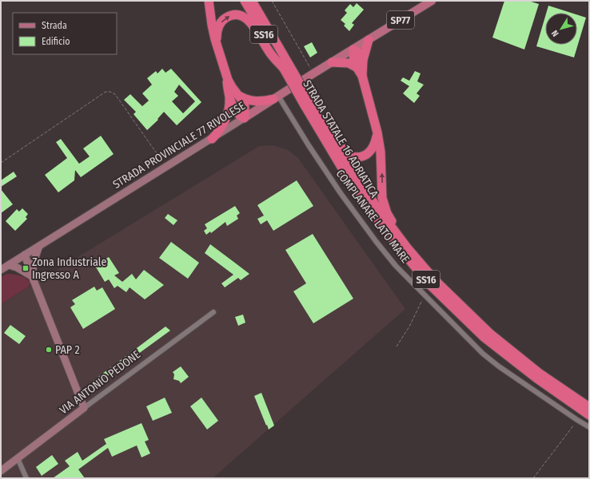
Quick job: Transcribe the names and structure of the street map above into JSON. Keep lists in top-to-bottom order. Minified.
{"streets":{"highway":["SS16","STRADA STATALE 16 ADRIATICA"],"main road":["SP77","STRADA PROVINCIALE 77 RIVOLESE"],"street":["COMPLANARE LATO MARE","VIA ANTONIO PEDONE"]},"crossings":[["SP77","STRADA PROVINCIALE 77 RIVOLESE"],["STRADA PROVINCIALE 77 RIVOLESE","COMPLANARE LATO MARE"]],"places":{"transit":["Zona Industriale Ingresso A"],"other":["PAP 2"]},"legend":["Strada","Edificio"],"north":"bottom left"}
